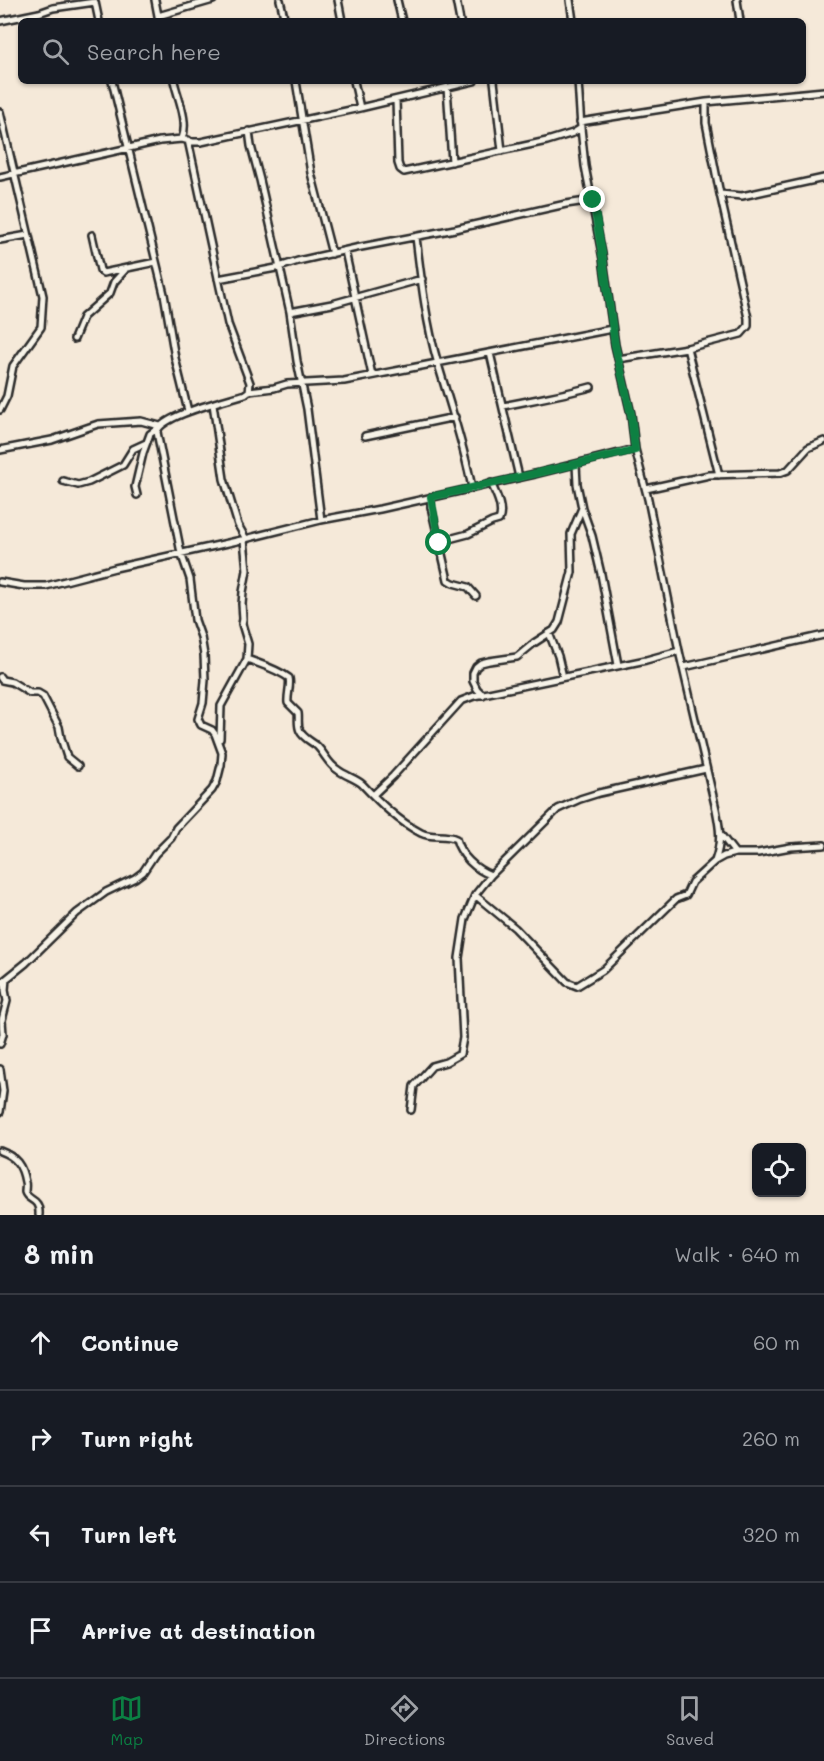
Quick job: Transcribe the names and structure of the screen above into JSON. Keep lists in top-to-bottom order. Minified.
{"page":{"search":"Search here","heading":["8 min","Walk · 640 m"],"list":[["Continue","60 m"],["Turn right","260 m"],["Turn left","320 m"],"Arrive at destination"],"nav":["Map","Directions","Saved"]}}
